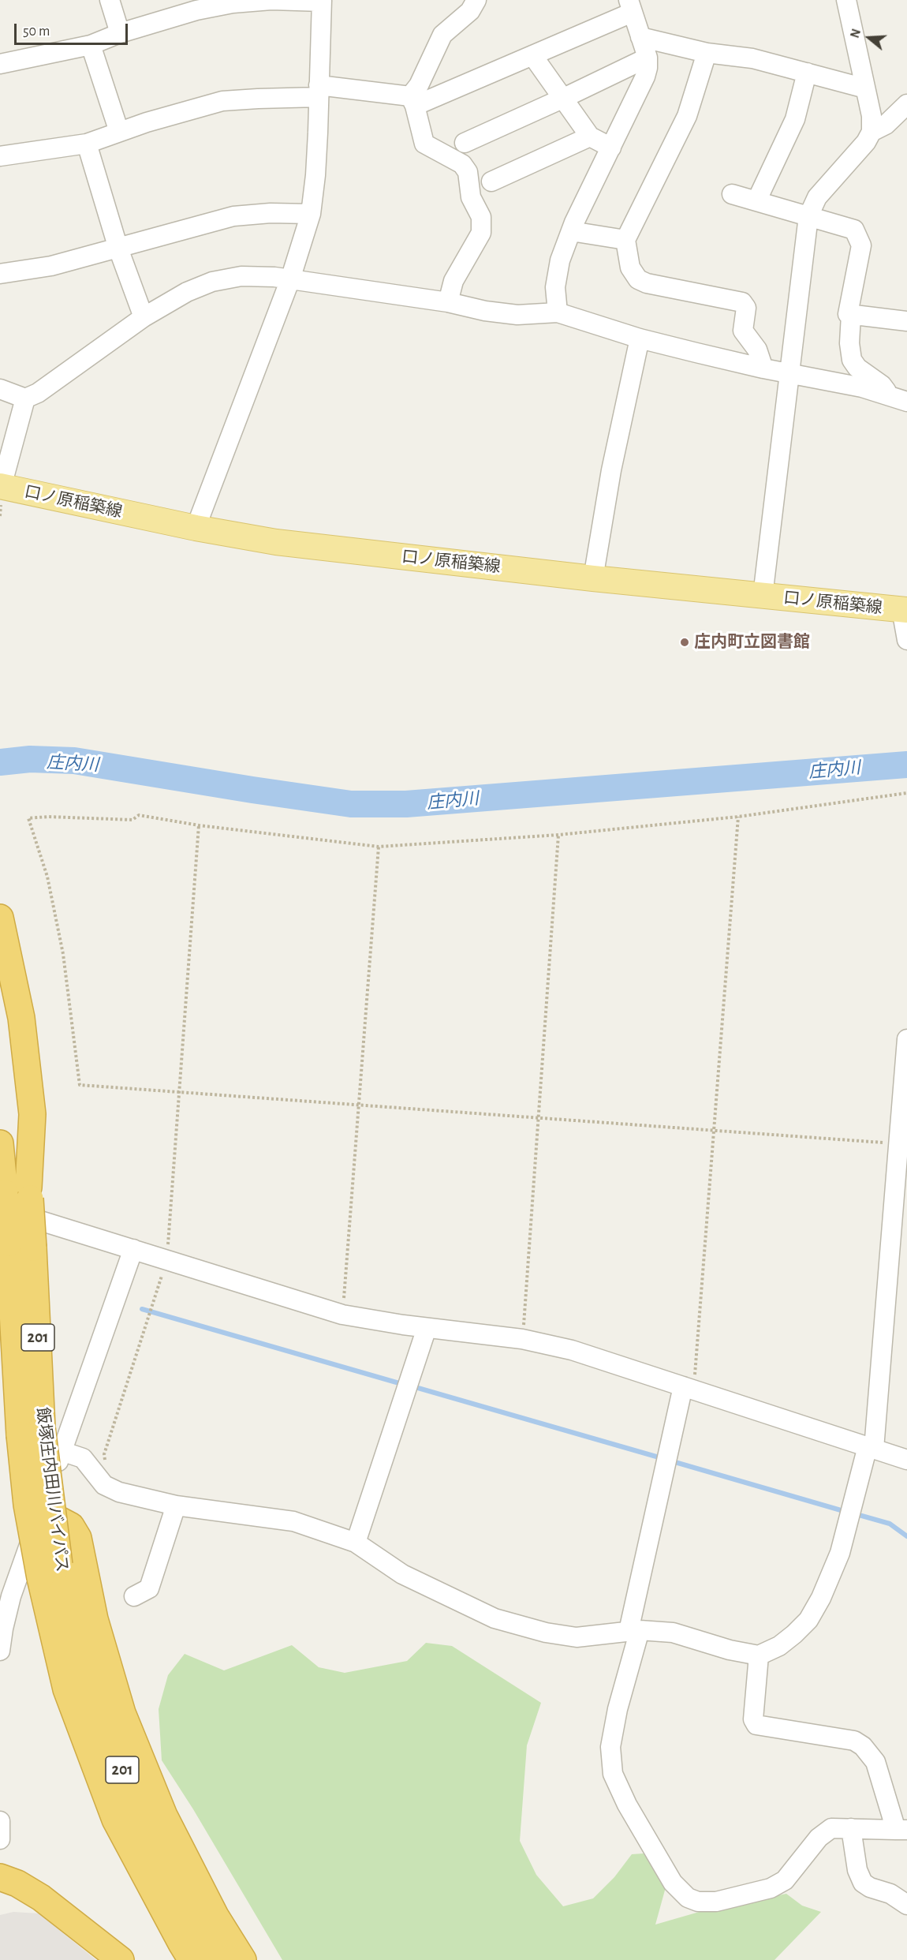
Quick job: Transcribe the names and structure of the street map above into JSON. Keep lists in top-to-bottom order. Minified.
{"streets":{"highway":["201","飯塚庄内田川バイパス"],"main road":["口ノ原稲築線"]},"water":["庄内川"],"places":["庄内町立図書館"],"scale_bar":"50 m","north":"left"}
